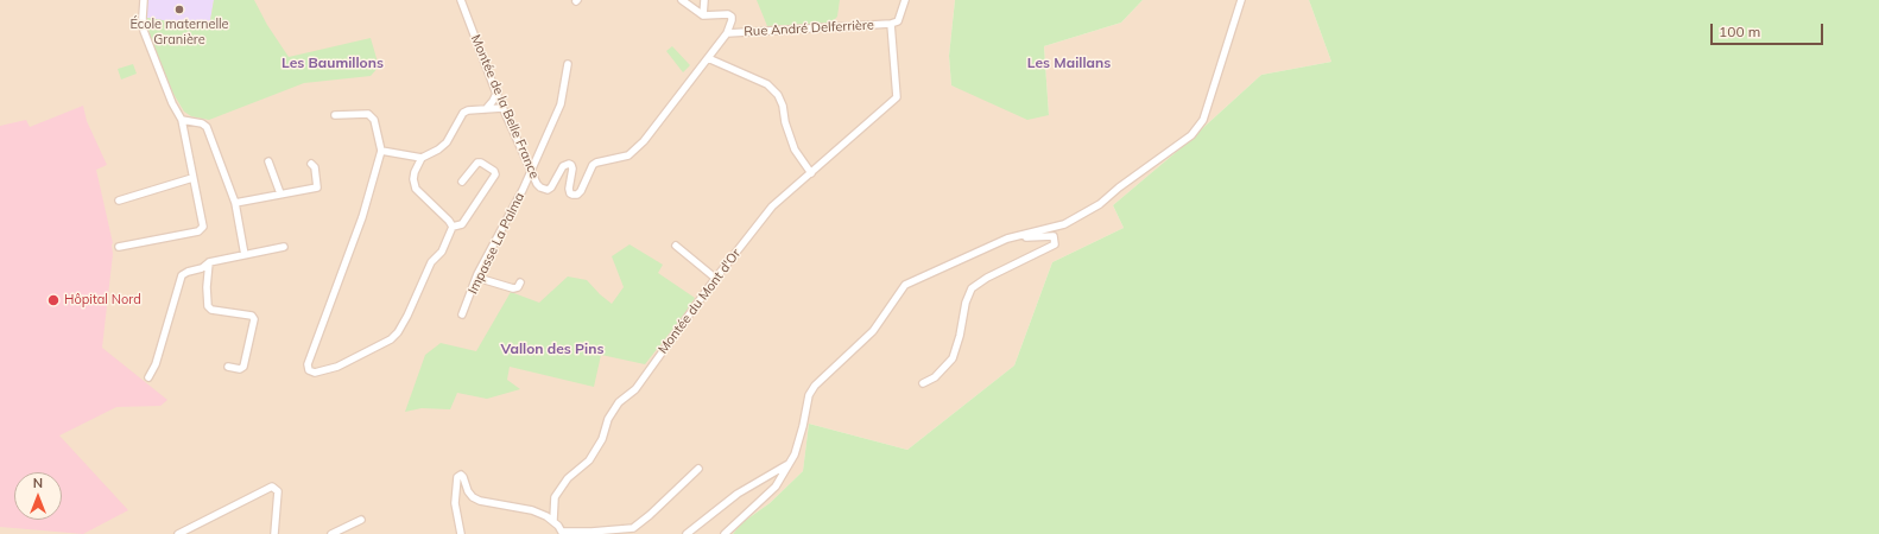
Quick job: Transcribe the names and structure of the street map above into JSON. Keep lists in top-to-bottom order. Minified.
{"streets":{"street":["Rue André Delferrière","Montée de la Belle France","Impasse La Palma","Montée du Mont d'Or"]},"crossings":[["Rue André Delferrière","Montée de la Belle France"],["Rue André Delferrière","Montée du Mont d'Or"],["Montée de la Belle France","Impasse La Palma"]],"districts":["Les Baumillons","Les Maillans","Vallon des Pins"],"places":["École maternelle Granière","Hôpital Nord"],"scale_bar":"100 m","north":"top"}
